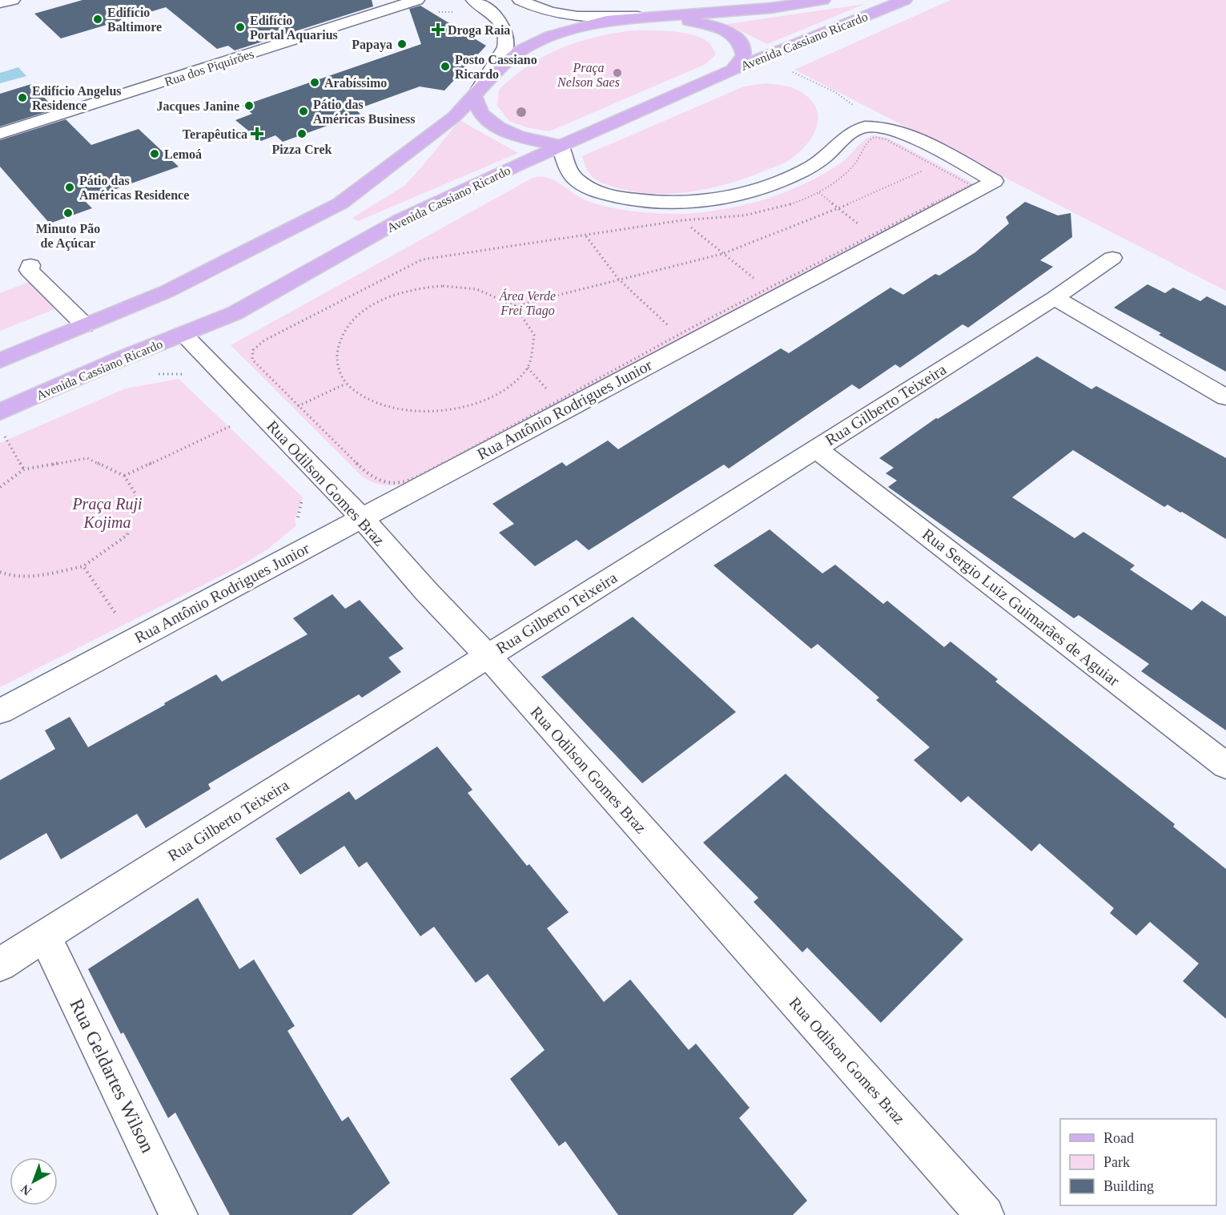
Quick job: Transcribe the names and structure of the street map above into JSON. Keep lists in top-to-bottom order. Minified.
{"streets":{"main road":["Avenida Cassiano Ricardo"],"street":["Rua dos Piquirões","Rua Gilberto Teixeira","Rua Antônio Rodrigues Junior","Rua Odilson Gomes Braz","Rua Sergio Luiz Guimarães de Aguiar","Rua Geldartes Wilson"]},"crossings":[["Avenida Cassiano Ricardo","Rua Odilson Gomes Braz"],["Rua Gilberto Teixeira","Rua Odilson Gomes Braz"],["Rua Gilberto Teixeira","Rua Sergio Luiz Guimarães de Aguiar"],["Rua Gilberto Teixeira","Rua Geldartes Wilson"],["Rua Antônio Rodrigues Junior","Rua Odilson Gomes Braz"]],"parks":["Praça Nelson Saes","Área Verde Frei Tiago","Praça Ruji Kojima"],"places":{"other":["Edifício Baltimore","Edifício Portal Aquarius","Papaya","Posto Cassiano Ricardo","Arabíssimo","Edifício Angelus Residence","Jacques Janine","Pátio das Américas Business","Pizza Crek","Lemoá","Pátio das Américas Residence","Minuto Pão de Açúcar"],"health":["Droga Raia","Terapêutica"]},"legend":["Road","Park","Building"],"north":"bottom left"}
